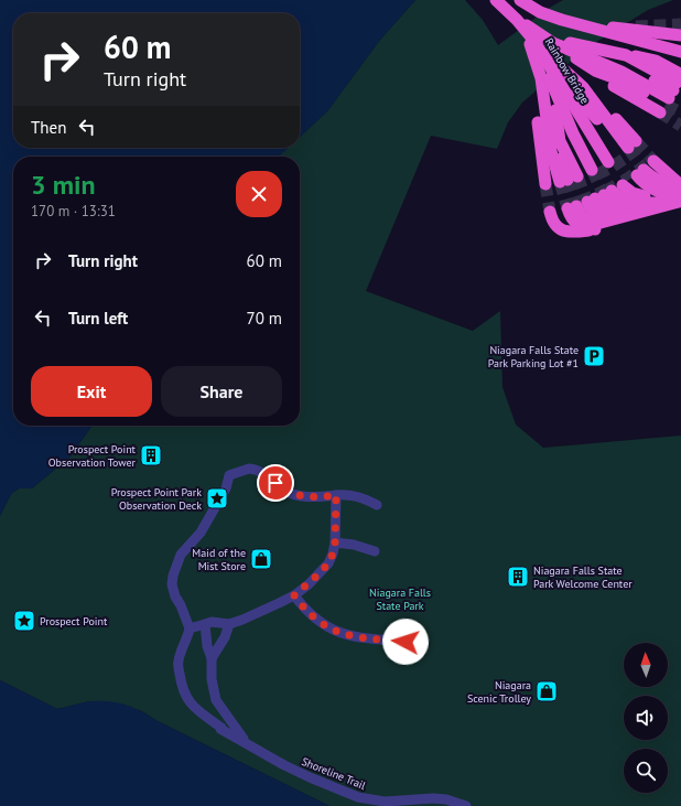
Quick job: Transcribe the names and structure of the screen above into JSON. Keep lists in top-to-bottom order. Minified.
{"streets":{"highway":["Rainbow Bridge"],"street":["Shoreline Trail"]},"parks":["Niagara Falls State Park"],"places":{"parking":["Niagara Falls State Park Parking Lot #1"],"building":["Prospect Point Observation Tower","Niagara Falls State Park Welcome Center"],"place":["Prospect Point Park Observation Deck","Prospect Point"],"shop":["Maid of the Mist Store","Niagara Scenic Trolley"]},"north":"top","page":{"turn":["60 m","Turn right"],"then":"Then","heading":["3 min","170 m · 13:31"],"list":[{"name":"Turn right","value":"60 m"},{"name":"Turn left","value":"70 m"}],"buttons":["Exit","Share"]}}
